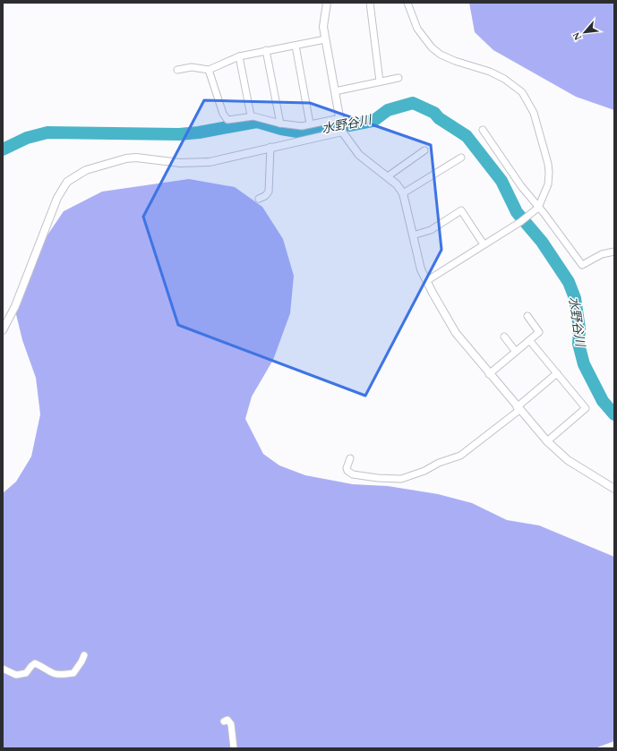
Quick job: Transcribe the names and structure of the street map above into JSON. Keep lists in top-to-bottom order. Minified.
{"water":["水野谷川"],"north":"bottom left"}
